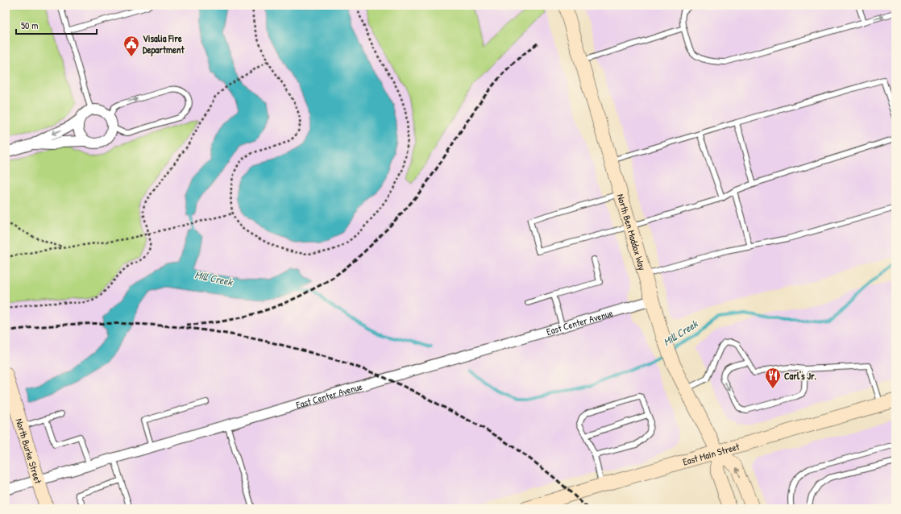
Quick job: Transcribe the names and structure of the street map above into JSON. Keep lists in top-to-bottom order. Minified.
{"streets":{"main road":["North Ben Maddox Way","North Burke Street","East Main Street"],"street":["East Center Avenue"]},"crossings":[["North Ben Maddox Way","East Center Avenue"],["North Ben Maddox Way","East Main Street"],["East Center Avenue","North Burke Street"]],"water":["Mill Creek"],"places":{"public building":["Visalia Fire Department"],"restaurant":["Carl's Jr."]},"scale_bar":"50 m"}
